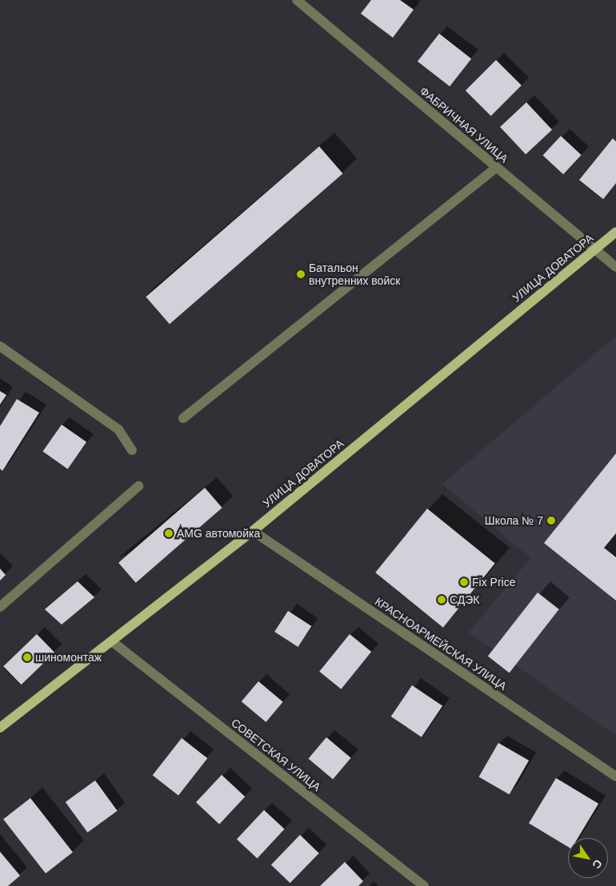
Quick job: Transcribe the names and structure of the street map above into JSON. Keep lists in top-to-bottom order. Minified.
{"streets":{"main road":["УЛИЦА ДОВАТОРА"],"street":["ФАБРИЧНАЯ УЛИЦА","КРАСНОАРМЕЙСКАЯ УЛИЦА","СОВЕТСКАЯ УЛИЦА"]},"crossings":[["ФАБРИЧНАЯ УЛИЦА","УЛИЦА ДОВАТОРА"],["УЛИЦА ДОВАТОРА","КРАСНОАРМЕЙСКАЯ УЛИЦА"],["УЛИЦА ДОВАТОРА","СОВЕТСКАЯ УЛИЦА"]],"places":["Батальон внутренних войск","Школа № 7","AMG автомойка","Fix Price","СДЭК","шиномонтаж"],"north":"bottom right"}
